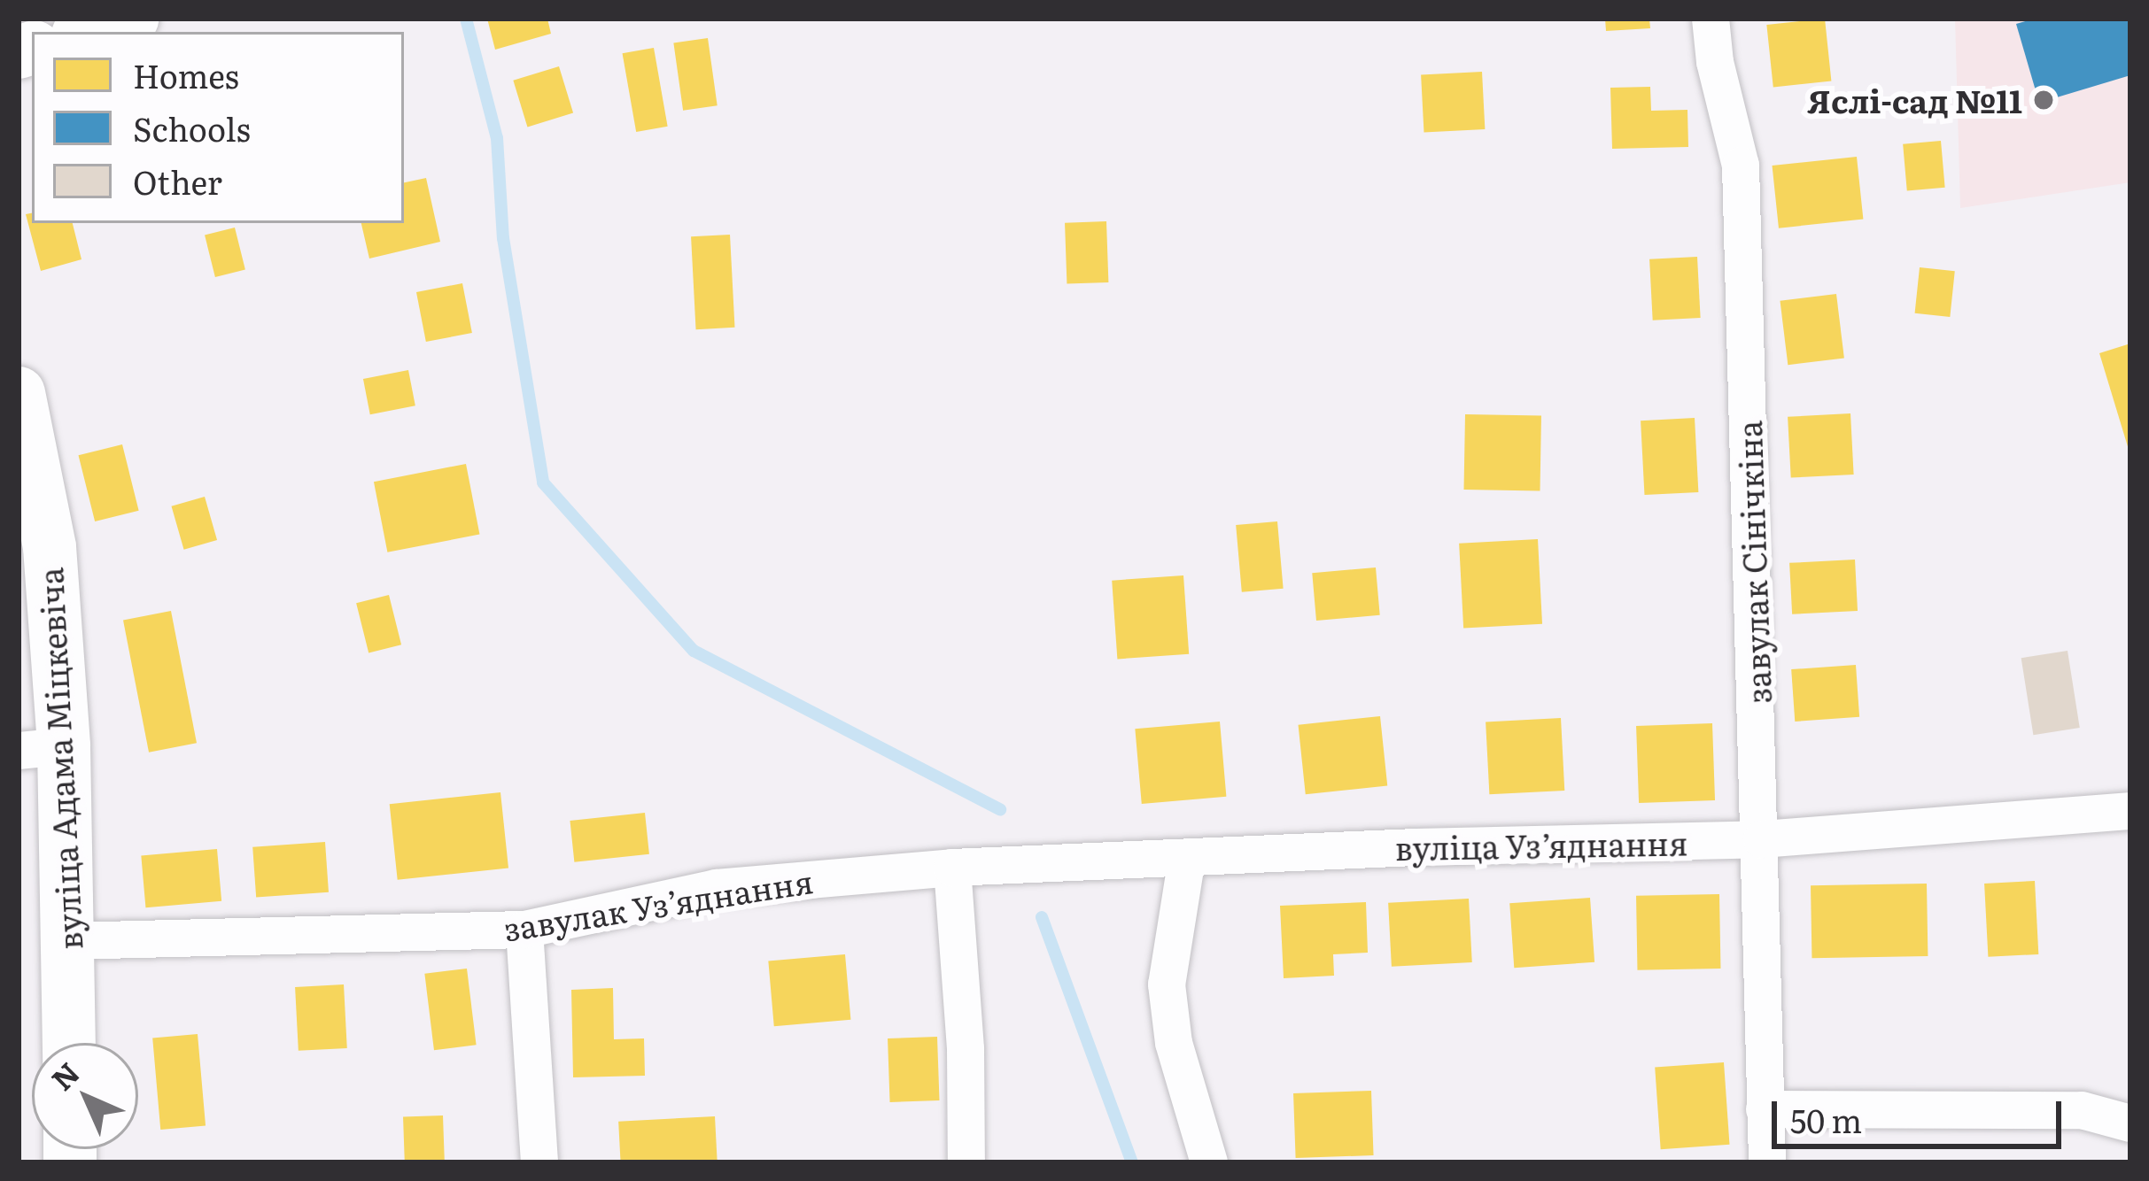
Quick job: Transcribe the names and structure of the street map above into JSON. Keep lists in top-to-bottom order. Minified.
{"streets":{"street":["завулак Сінічкіна","вуліца Адама Міцкевіча","вуліца Узʼяднання","завулак Узʼяднання"]},"crossings":[["завулак Сінічкіна","вуліца Узʼяднання"],["вуліца Адама Міцкевіча","завулак Узʼяднання"],["вуліца Узʼяднання","завулак Узʼяднання"]],"places":["Яслі-сад №11"],"legend":["Homes","Schools","Other"],"scale_bar":"50 m","north":"top left"}
